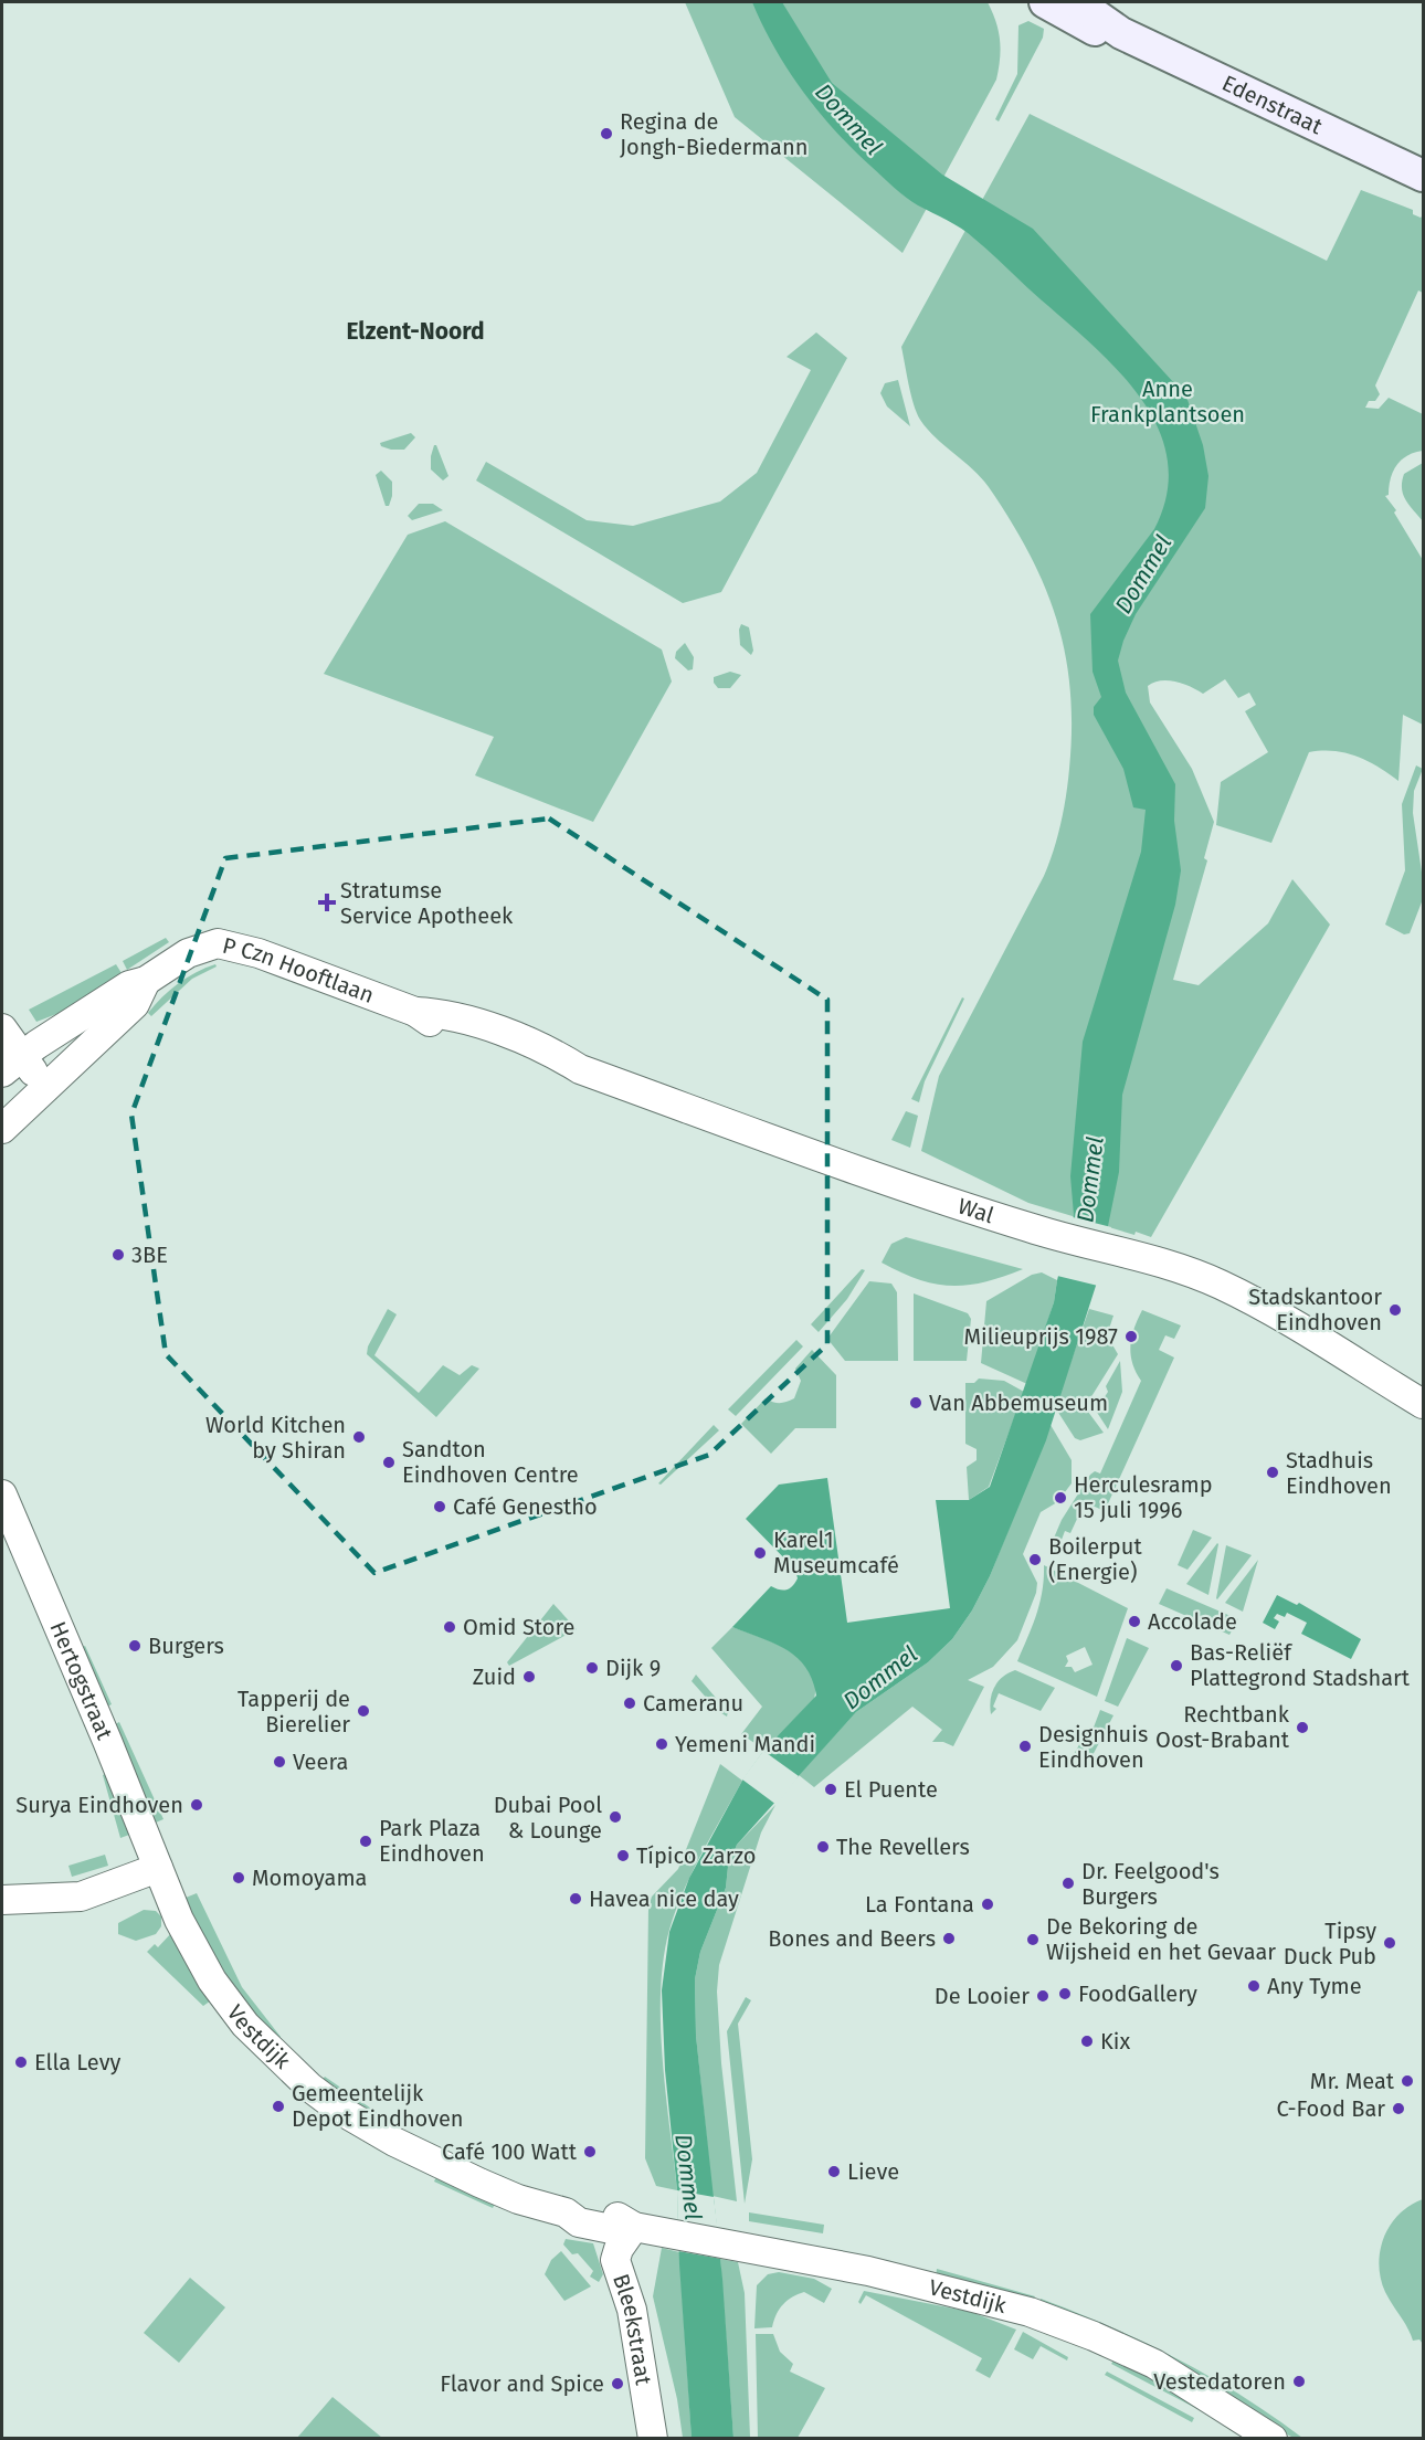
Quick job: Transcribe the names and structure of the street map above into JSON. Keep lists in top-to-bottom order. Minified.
{"streets":{"main road":["Edenstraat"],"street":["P Czn Hooftlaan","Wal","Hertogstraat","Vestdijk","Bleekstraat"]},"crossings":[["P Czn Hooftlaan","Wal"],["Hertogstraat","Vestdijk"],["Vestdijk","Bleekstraat"]],"districts":["Elzent-Noord"],"water":["Dommel"],"parks":["Anne Frankplantsoen"],"places":{"other":["Regina de Jongh-Biedermann","3BE","Stadskantoor Eindhoven","Milieuprijs 1987","Van Abbemuseum","World Kitchen by Shiran","Sandton Eindhoven Centre","Stadhuis Eindhoven","Herculesramp 15 juli 1996","Café Genestho","Karel1 Museumcafé","Boilerput (Energie)","Accolade","Omid Store","Burgers","Bas-Reliëf Plattegrond Stadshart","Dijk 9","Zuid","Cameranu","Tapperij de Bierelier","Rechtbank Oost-Brabant","Yemeni Mandi","Designhuis Eindhoven","Veera","El Puente","Surya Eindhoven","Dubai Pool & Lounge","Park Plaza Eindhoven","The Revellers","Típico Zarzo","Momoyama","Dr. Feelgood's Burgers","Havea nice day","La Fontana","Bones and Beers","De Bekoring de Wijsheid en het Gevaar","Tipsy Duck Pub","Any Tyme","FoodGallery","De Looier","Kix","Ella Levy","Mr. Meat","Gemeentelijk Depot Eindhoven","C-Food Bar","Café 100 Watt","Lieve","Vestedatoren","Flavor and Spice"],"health":["Stratumse Service Apotheek"]}}
